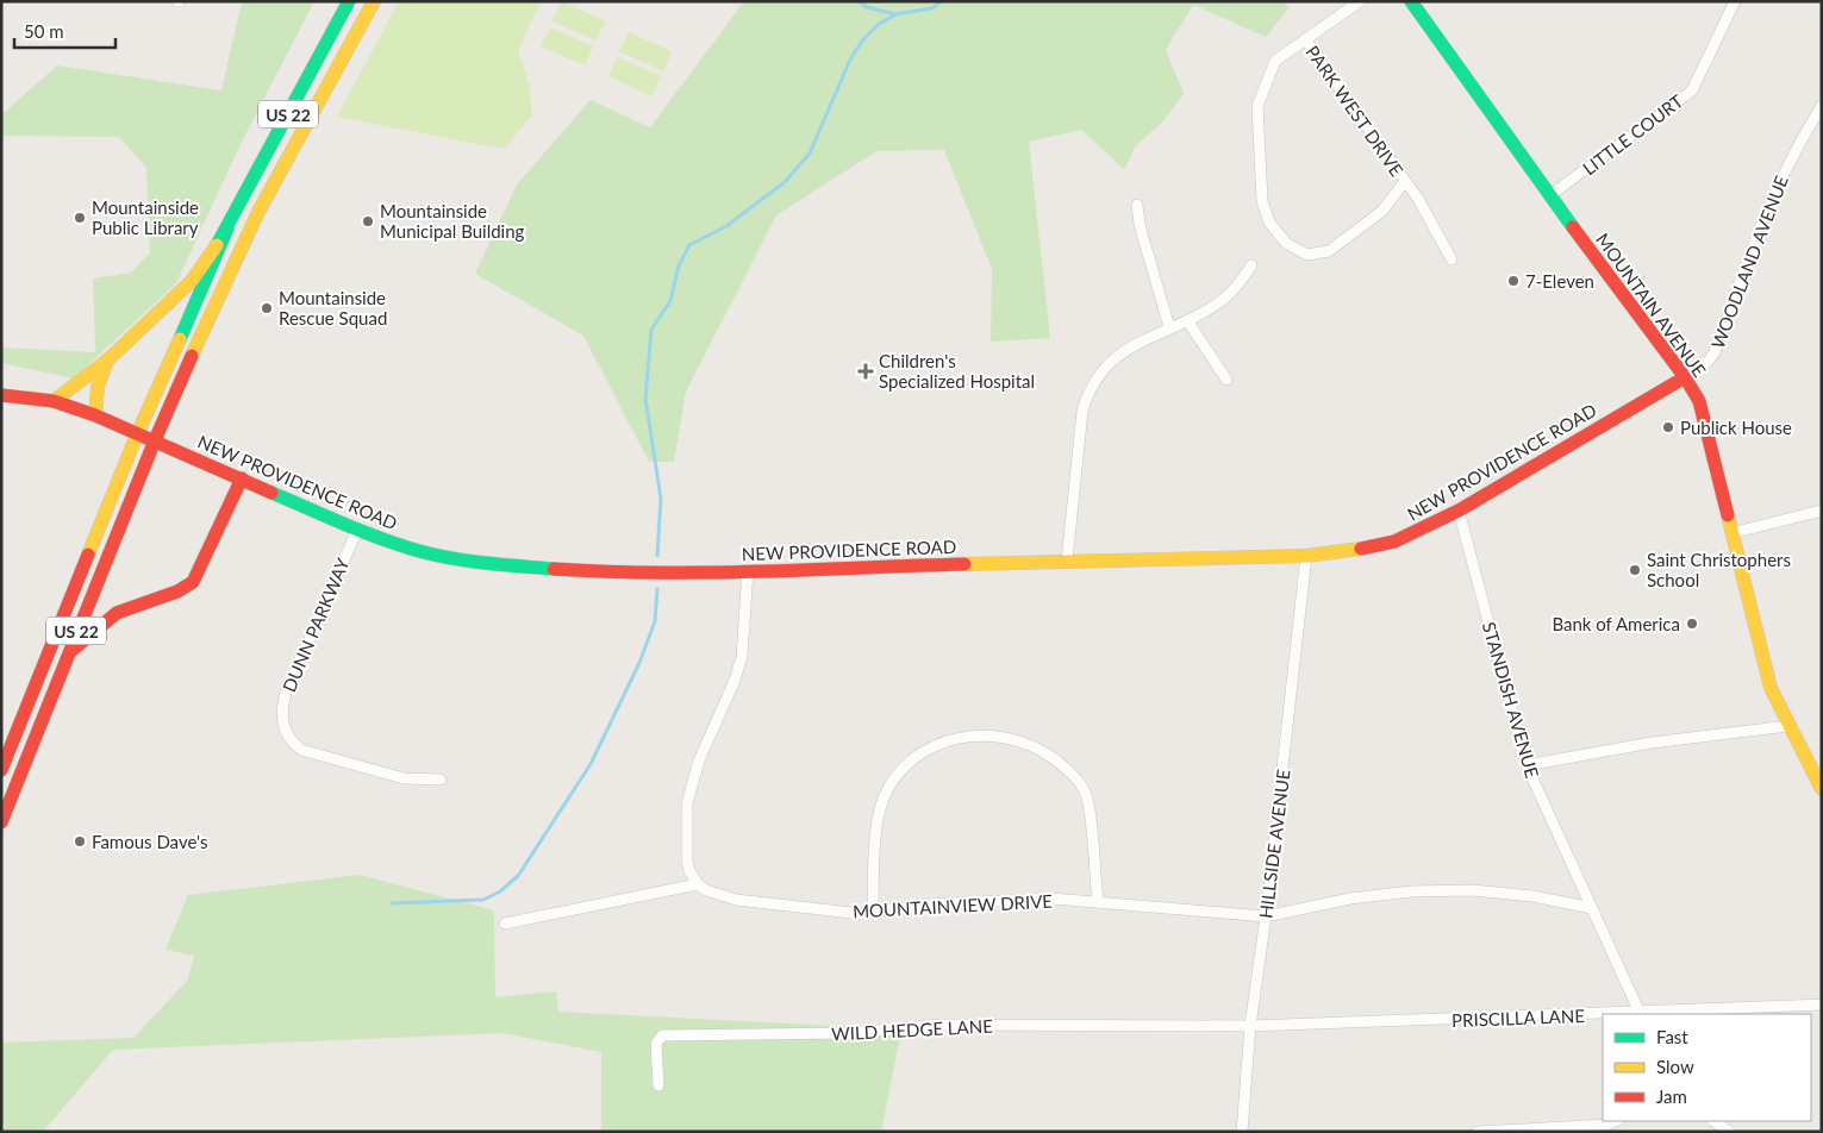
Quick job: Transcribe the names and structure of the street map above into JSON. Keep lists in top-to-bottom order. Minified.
{"streets":{"main road":["US 22","MOUNTAIN AVENUE","NEW PROVIDENCE ROAD"],"street":["PARK WEST DRIVE","LITTLE COURT","WOODLAND AVENUE","DUNN PARKWAY","STANDISH AVENUE","HILLSIDE AVENUE","MOUNTAINVIEW DRIVE","PRISCILLA LANE","WILD HEDGE LANE"]},"crossings":[["US 22","NEW PROVIDENCE ROAD"],["LITTLE COURT","MOUNTAIN AVENUE"],["WOODLAND AVENUE","MOUNTAIN AVENUE"],["WOODLAND AVENUE","NEW PROVIDENCE ROAD"],["MOUNTAIN AVENUE","NEW PROVIDENCE ROAD"],["NEW PROVIDENCE ROAD","DUNN PARKWAY"],["NEW PROVIDENCE ROAD","STANDISH AVENUE"],["NEW PROVIDENCE ROAD","HILLSIDE AVENUE"],["STANDISH AVENUE","MOUNTAINVIEW DRIVE"],["STANDISH AVENUE","PRISCILLA LANE"],["HILLSIDE AVENUE","MOUNTAINVIEW DRIVE"],["HILLSIDE AVENUE","PRISCILLA LANE"],["HILLSIDE AVENUE","WILD HEDGE LANE"],["PRISCILLA LANE","WILD HEDGE LANE"]],"places":{"other":["Mountainside Public Library","Mountainside Municipal Building","7-Eleven","Mountainside Rescue Squad","Publick House","Saint Christophers School","Bank of America","Famous Dave's"],"health":["Children's Specialized Hospital"]},"legend":["Fast","Slow","Jam"],"scale_bar":"50 m"}
